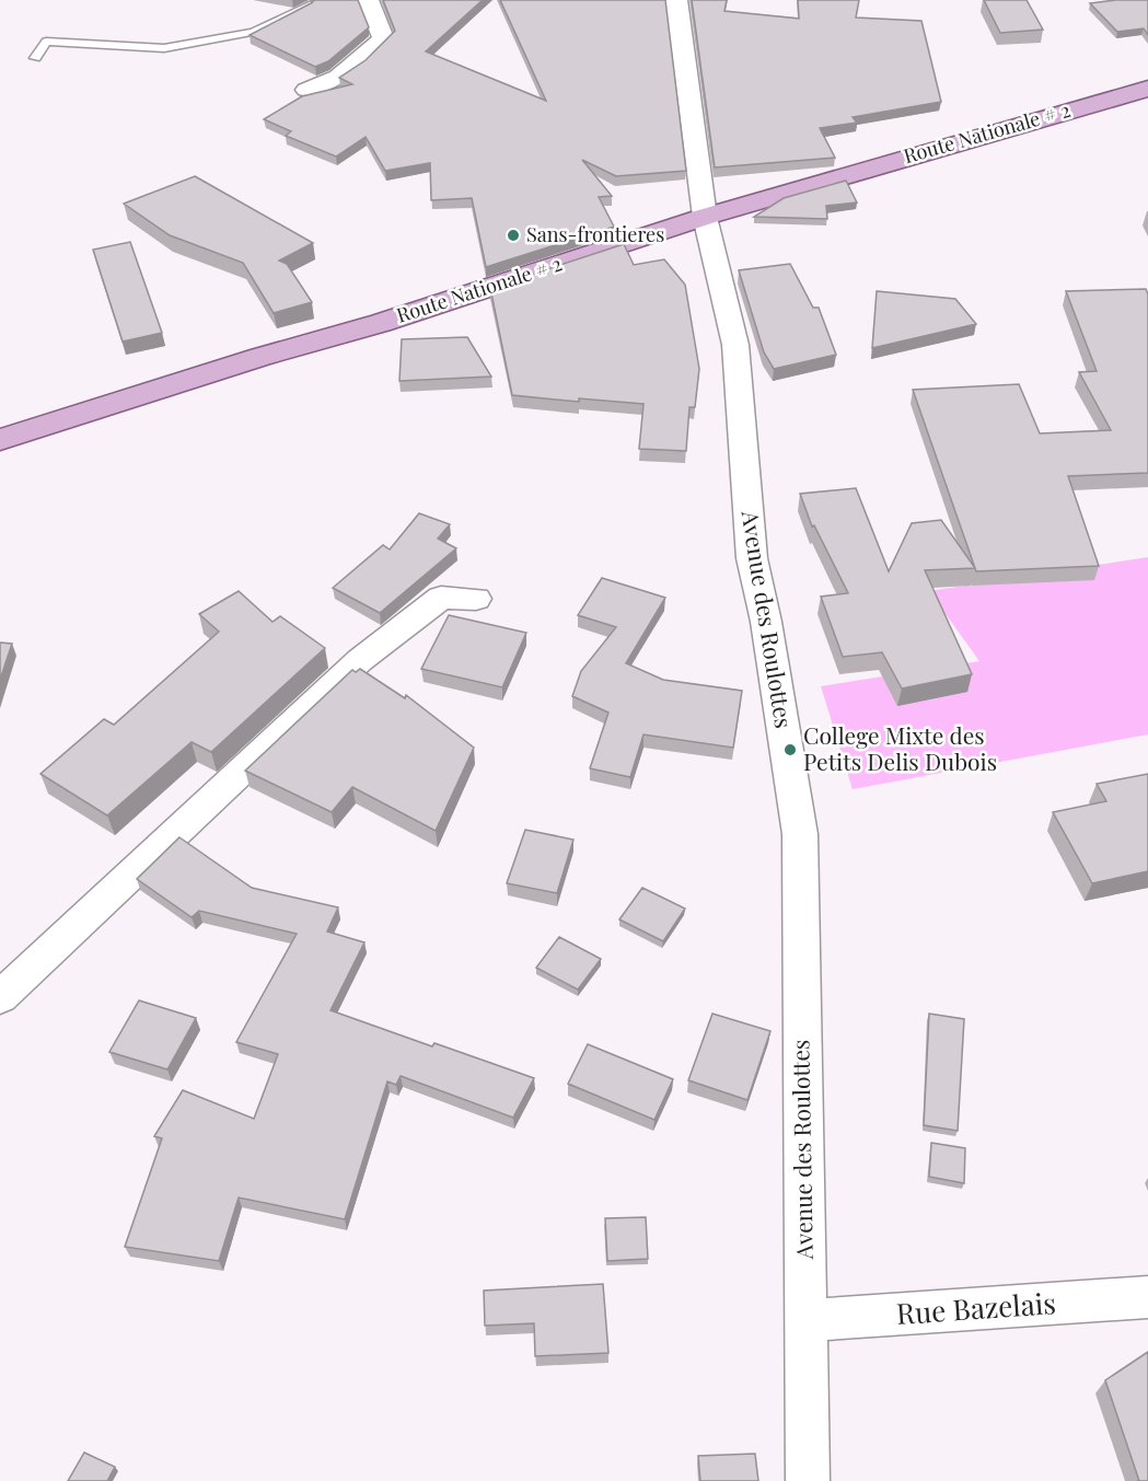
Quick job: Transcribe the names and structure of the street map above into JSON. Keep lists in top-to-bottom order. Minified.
{"streets":{"main road":["Route Nationale # 2"],"street":["Avenue des Roulottes","Rue Bazelais"]},"crossings":[["Route Nationale # 2","Avenue des Roulottes"],["Avenue des Roulottes","Rue Bazelais"]],"places":["Sans-frontieres","College Mixte des Petits Delis Dubois"]}
